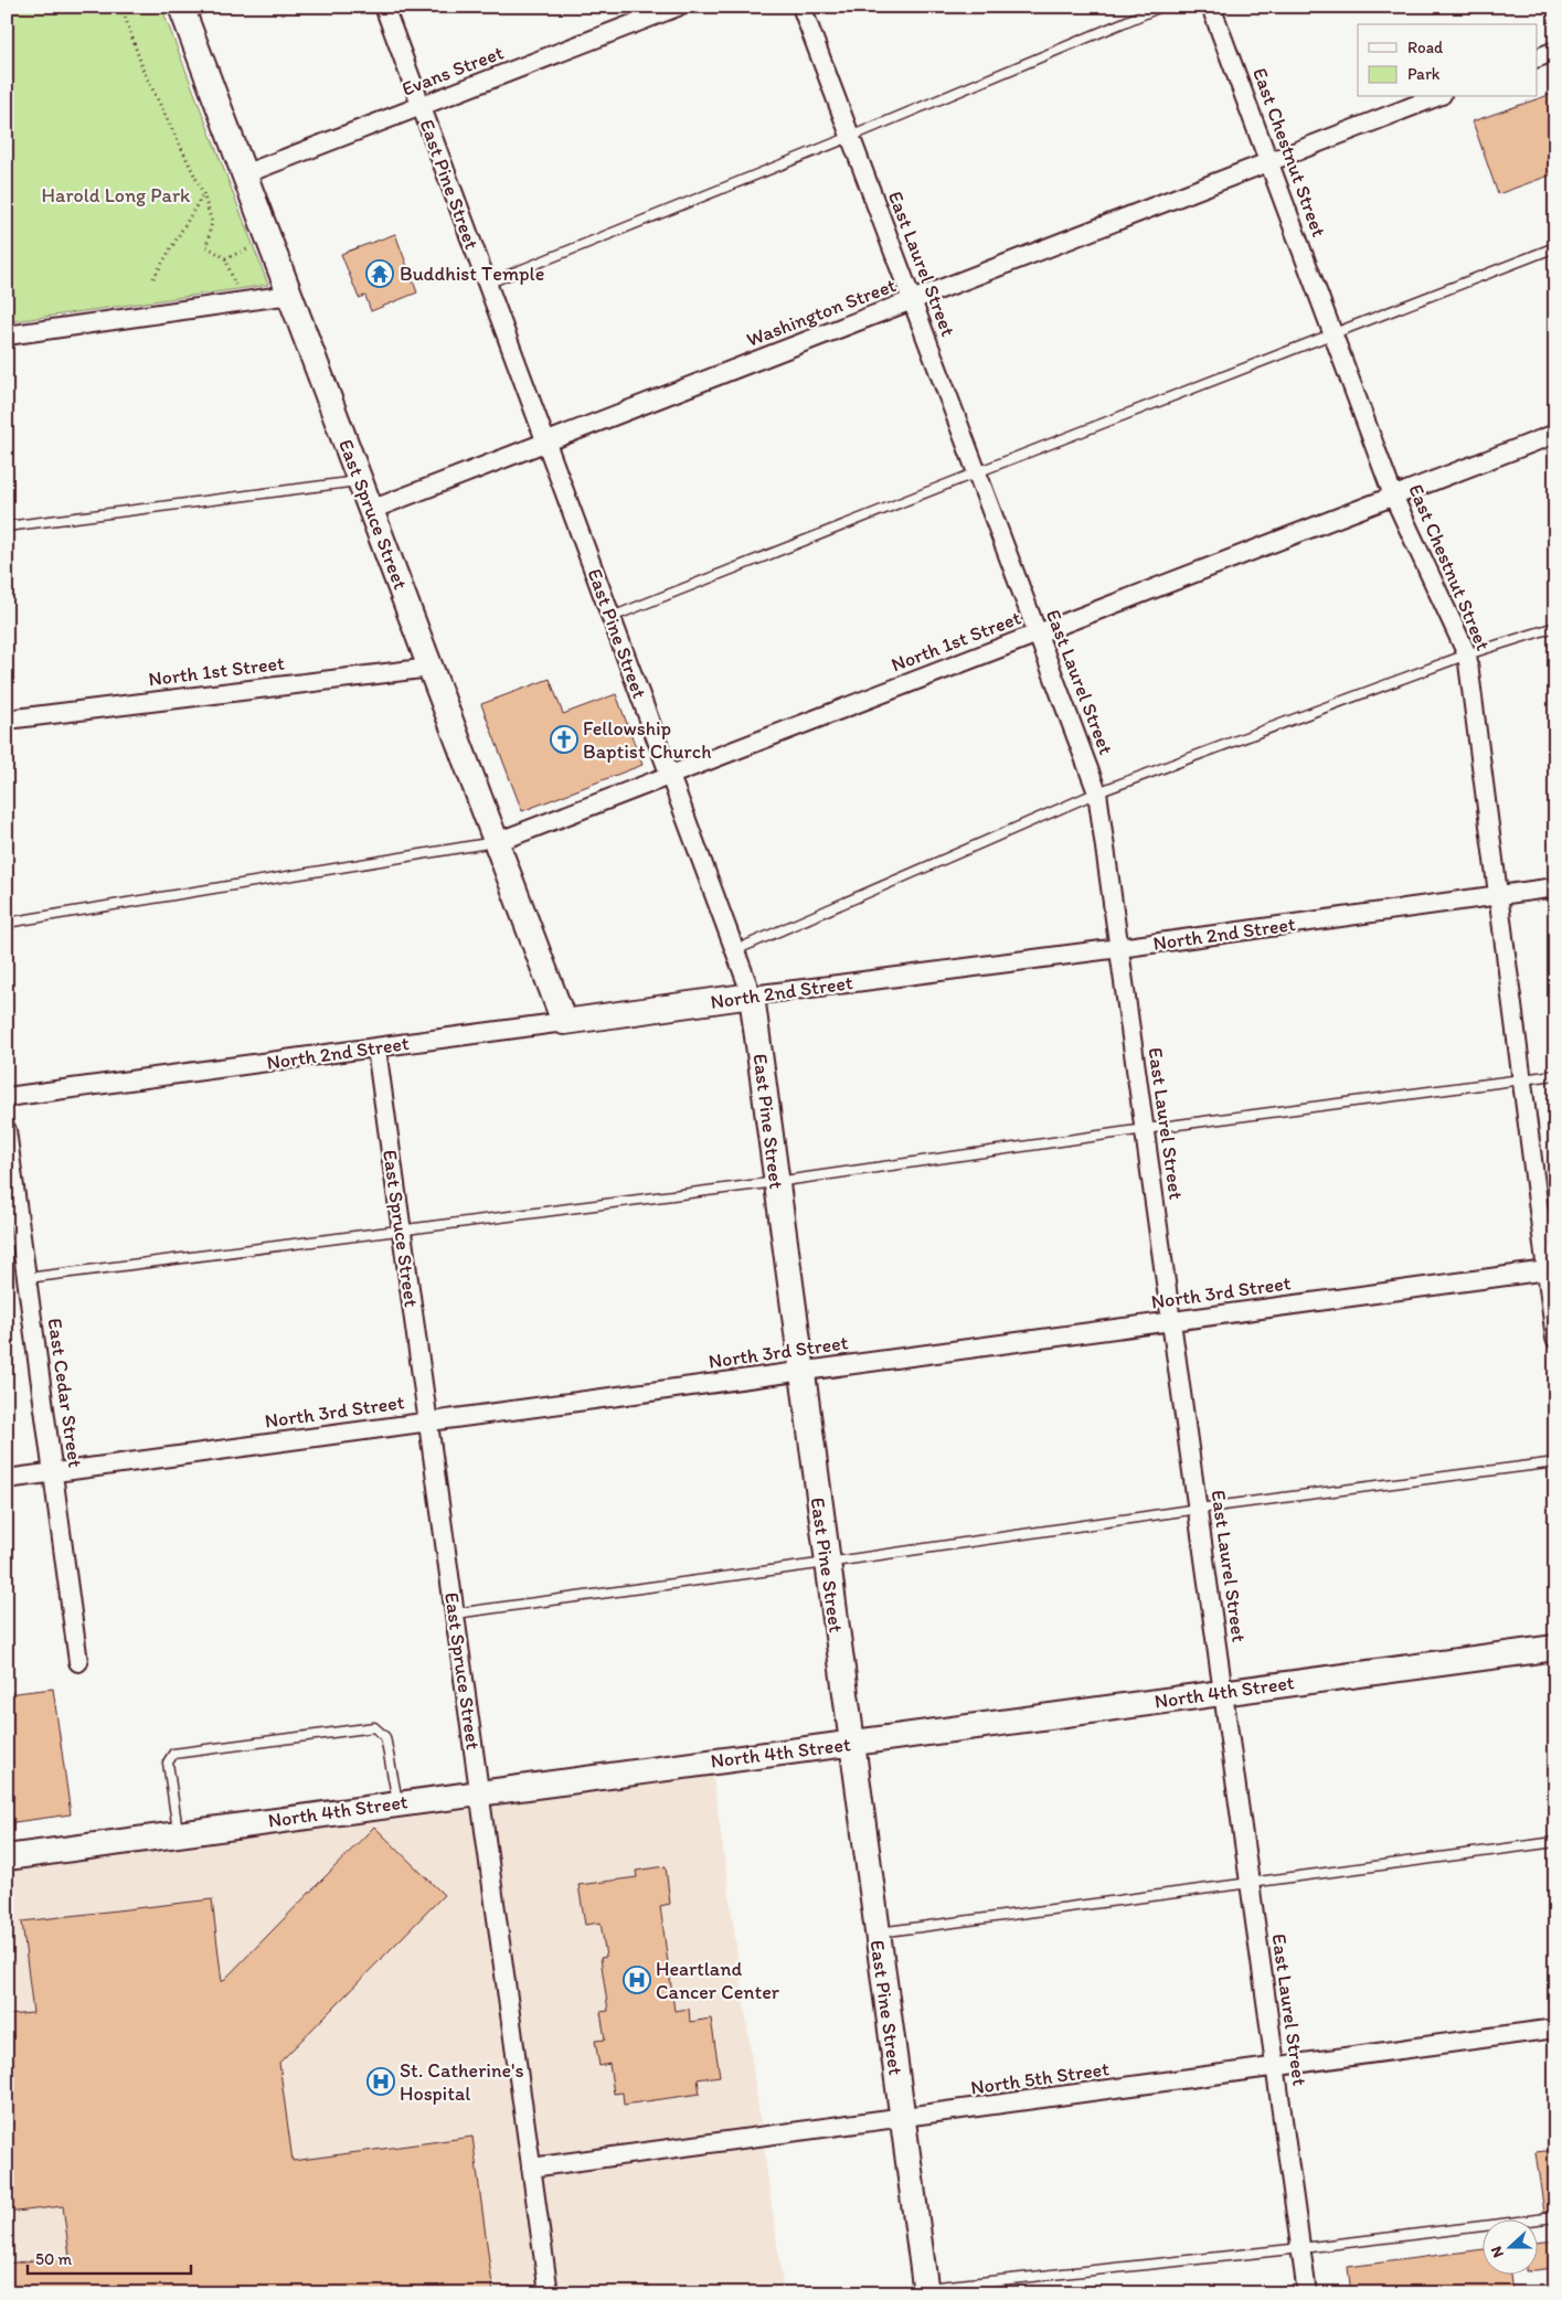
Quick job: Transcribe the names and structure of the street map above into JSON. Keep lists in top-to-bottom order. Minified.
{"streets":{"street":["Evans Street","East Chestnut Street","East Pine Street","East Laurel Street","Washington Street","East Spruce Street","North 1st Street","North 2nd Street","North 3rd Street","East Cedar Street","North 4th Street","North 5th Street"]},"crossings":[["Evans Street","East Pine Street"],["Evans Street","East Spruce Street"],["East Chestnut Street","Washington Street"],["East Chestnut Street","North 1st Street"],["East Chestnut Street","North 2nd Street"],["East Chestnut Street","North 3rd Street"],["East Pine Street","Washington Street"],["East Pine Street","North 1st Street"],["East Pine Street","North 2nd Street"],["East Pine Street","North 3rd Street"],["East Pine Street","North 4th Street"],["East Pine Street","North 5th Street"],["East Laurel Street","Washington Street"],["East Laurel Street","North 1st Street"],["East Laurel Street","North 2nd Street"],["East Laurel Street","North 3rd Street"],["East Laurel Street","North 4th Street"],["East Laurel Street","North 5th Street"],["Washington Street","East Spruce Street"],["East Spruce Street","North 1st Street"],["East Spruce Street","North 2nd Street"],["East Spruce Street","North 3rd Street"],["East Spruce Street","North 4th Street"],["East Spruce Street","North 5th Street"],["North 3rd Street","East Cedar Street"]],"parks":["Harold Long Park"],"places":{"temple":["Buddhist Temple"],"church":["Fellowship Baptist Church"],"hospital":["Heartland Cancer Center","St. Catherine's Hospital"]},"legend":["Road","Park"],"scale_bar":"50 m","north":"left"}
